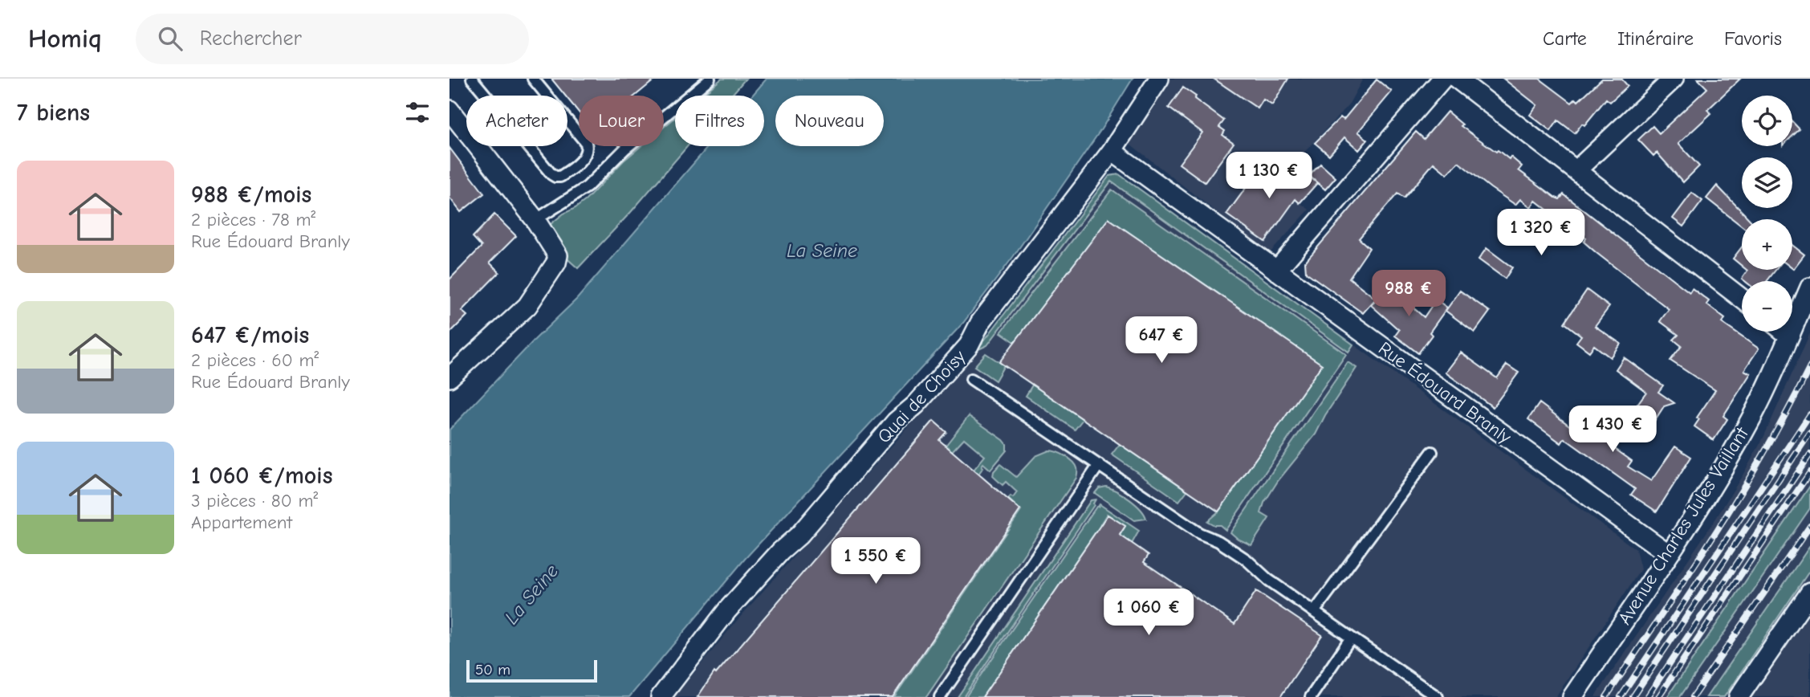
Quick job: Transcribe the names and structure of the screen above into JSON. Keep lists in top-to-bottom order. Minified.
{"streets":{"street":["Rue Édouard Branly","Quai de Choisy","Avenue Charles Jules Vaillant"]},"crossings":[["Rue Édouard Branly","Quai de Choisy"],["Rue Édouard Branly","Avenue Charles Jules Vaillant"]],"water":["La Seine"],"scale_bar":"50 m","page":{"header":"Homiq","search":"Rechercher","nav":["Carte","Itinéraire","Favoris"],"heading":"7 biens","map_buttons":["+","−"],"chip":["Acheter","Louer","Filtres","Nouveau"],"list":[{"name":"988 €/mois","note":"2 pièces · 78 m² · Rue Édouard Branly"},{"name":"647 €/mois","note":"2 pièces · 60 m² · Rue Édouard Branly"},{"name":"1 060 €/mois","note":"3 pièces · 80 m² · Appartement"}],"price":["1 130 €","1 320 €","988 €","647 €","1 430 €","1 550 €","1 060 €"],"scale":"50 m"}}
